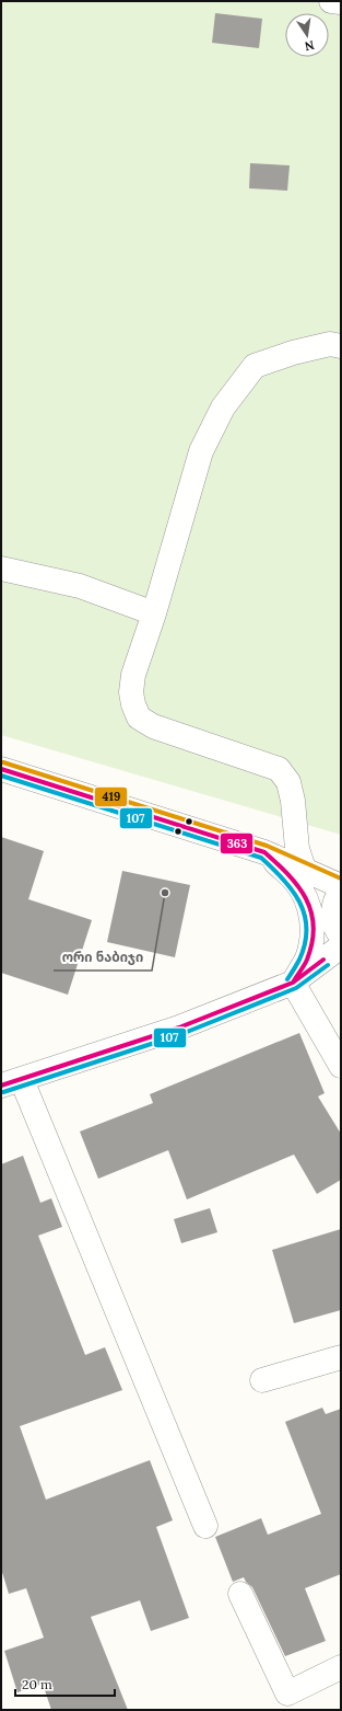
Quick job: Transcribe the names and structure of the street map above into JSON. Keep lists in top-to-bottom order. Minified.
{"places":["ორი ნაბიჯი"],"lines":["transit line 419","transit line 363","transit line 107"],"scale_bar":"20 m","north":"bottom"}
